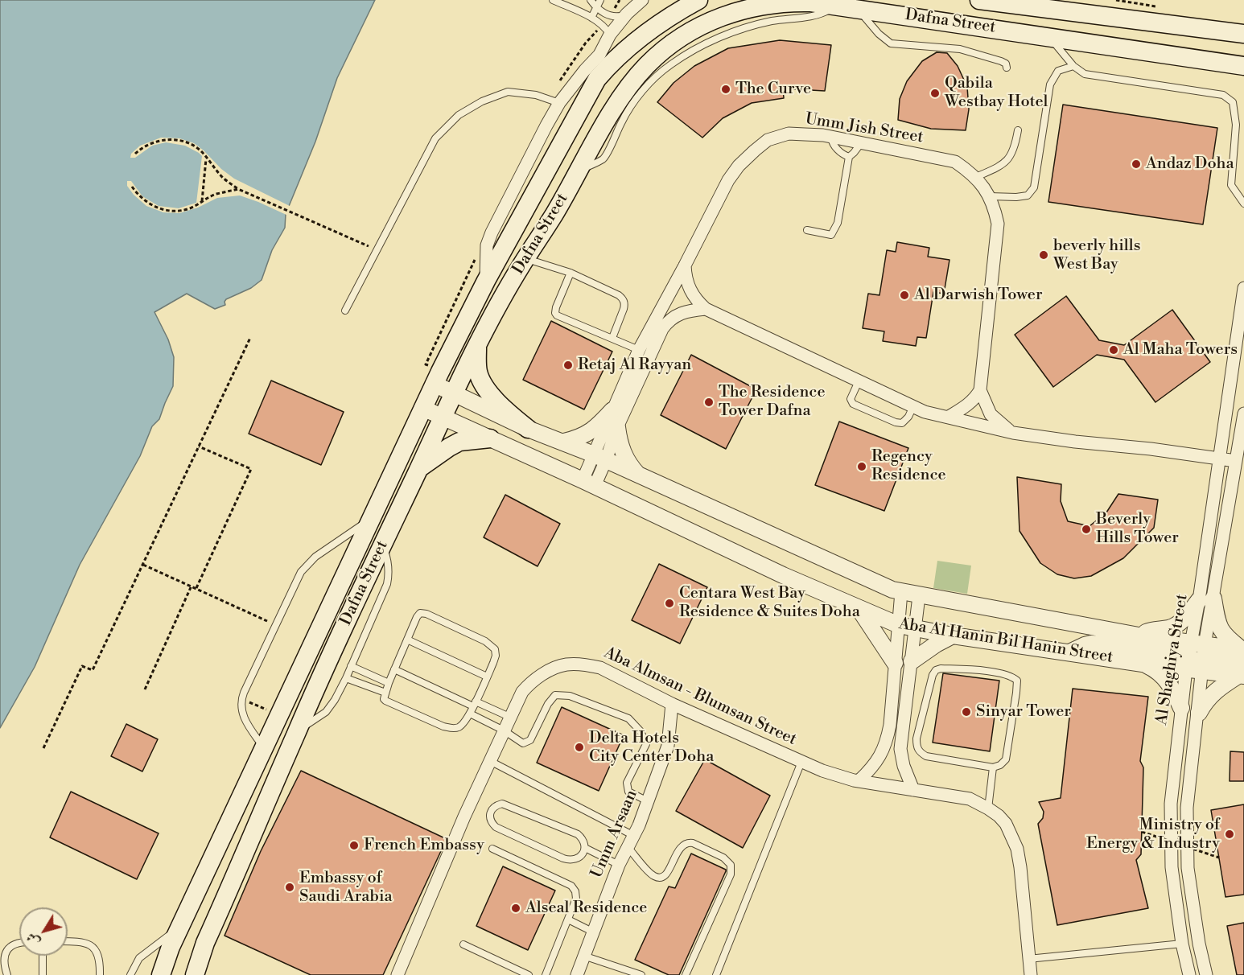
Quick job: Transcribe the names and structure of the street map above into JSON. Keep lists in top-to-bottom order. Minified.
{"streets":{"main road":["Dafna Street"],"street":["Umm Jish Street","Aba Al Hanin Bil Hanin Street","Al Shaghiya Street","Aba Almsan - Blumsan Street","Umm Arsaan"]},"crossings":[["Dafna Street","Aba Al Hanin Bil Hanin Street"],["Umm Jish Street","Aba Al Hanin Bil Hanin Street"],["Aba Al Hanin Bil Hanin Street","Al Shaghiya Street"],["Aba Almsan - Blumsan Street","Umm Arsaan"]],"places":["The Curve","Qabila Westbay Hotel","Andaz Doha","beverly hills West Bay","Al Darwish Tower","Al Maha Towers","Retaj Al Rayyan","The Residence Tower Dafna","Regency Residence","Beverly Hills Tower","Centara West Bay Residence & Suites Doha","Sinyar Tower","Delta Hotels City Center Doha","Ministry of Energy & Industry","French Embassy","Embassy of Saudi Arabia","Alseal Residence"],"north":"bottom left"}
